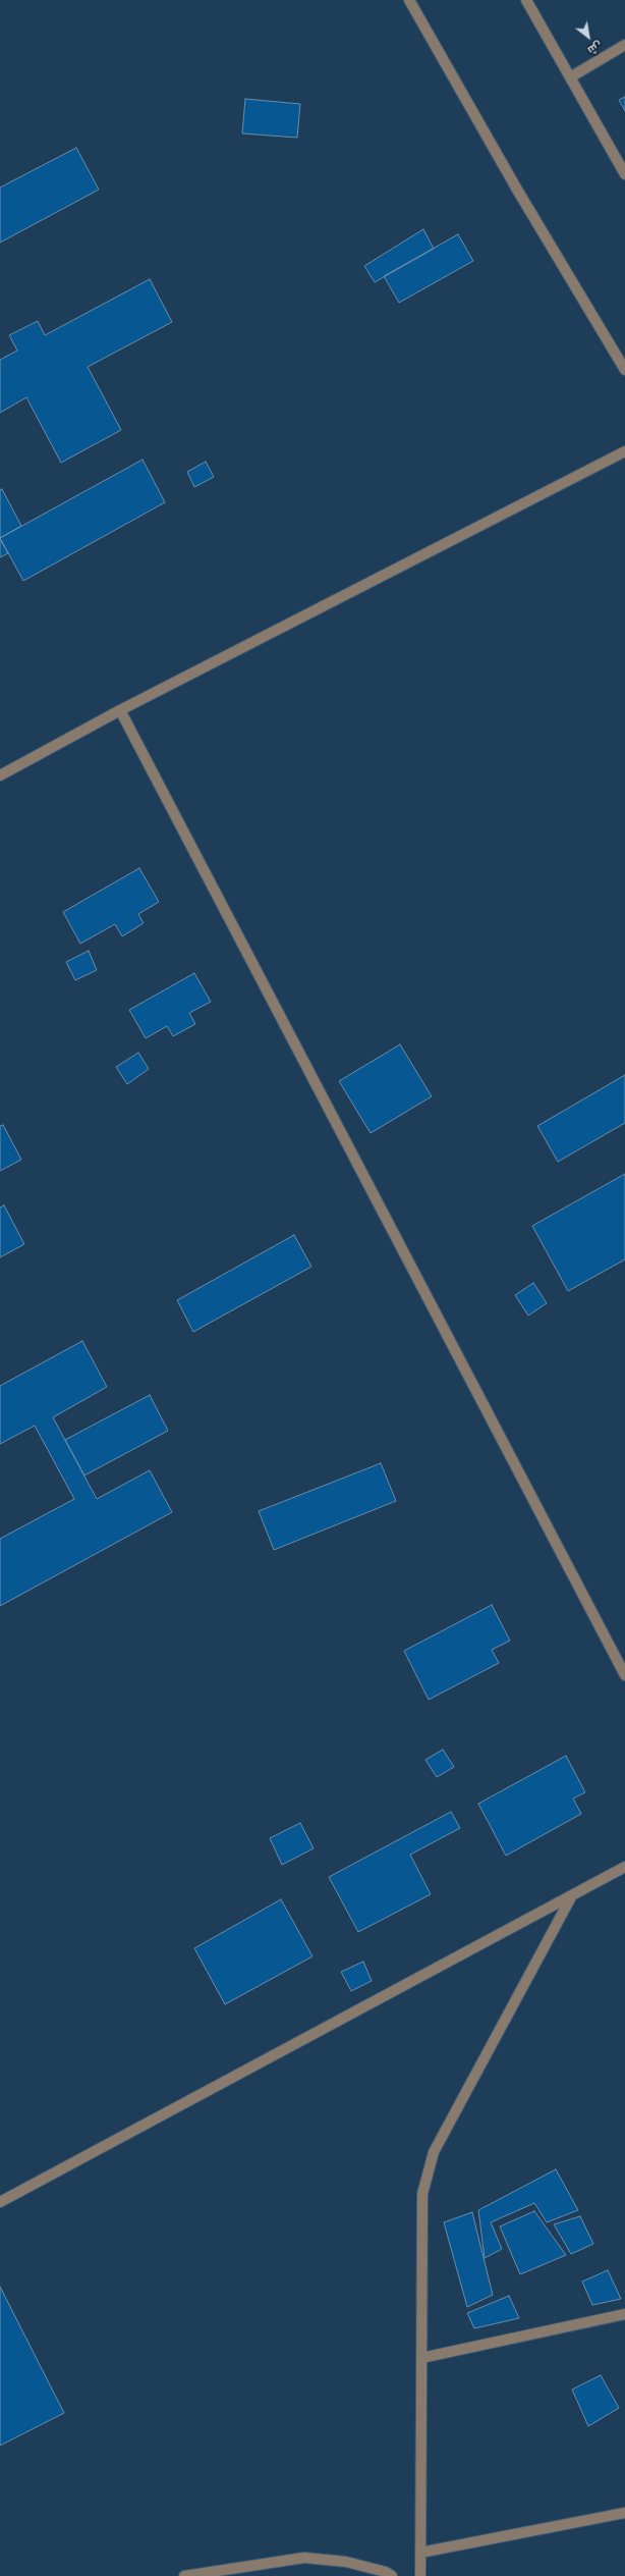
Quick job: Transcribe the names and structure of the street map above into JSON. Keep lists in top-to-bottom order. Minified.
{"north":"bottom right"}
